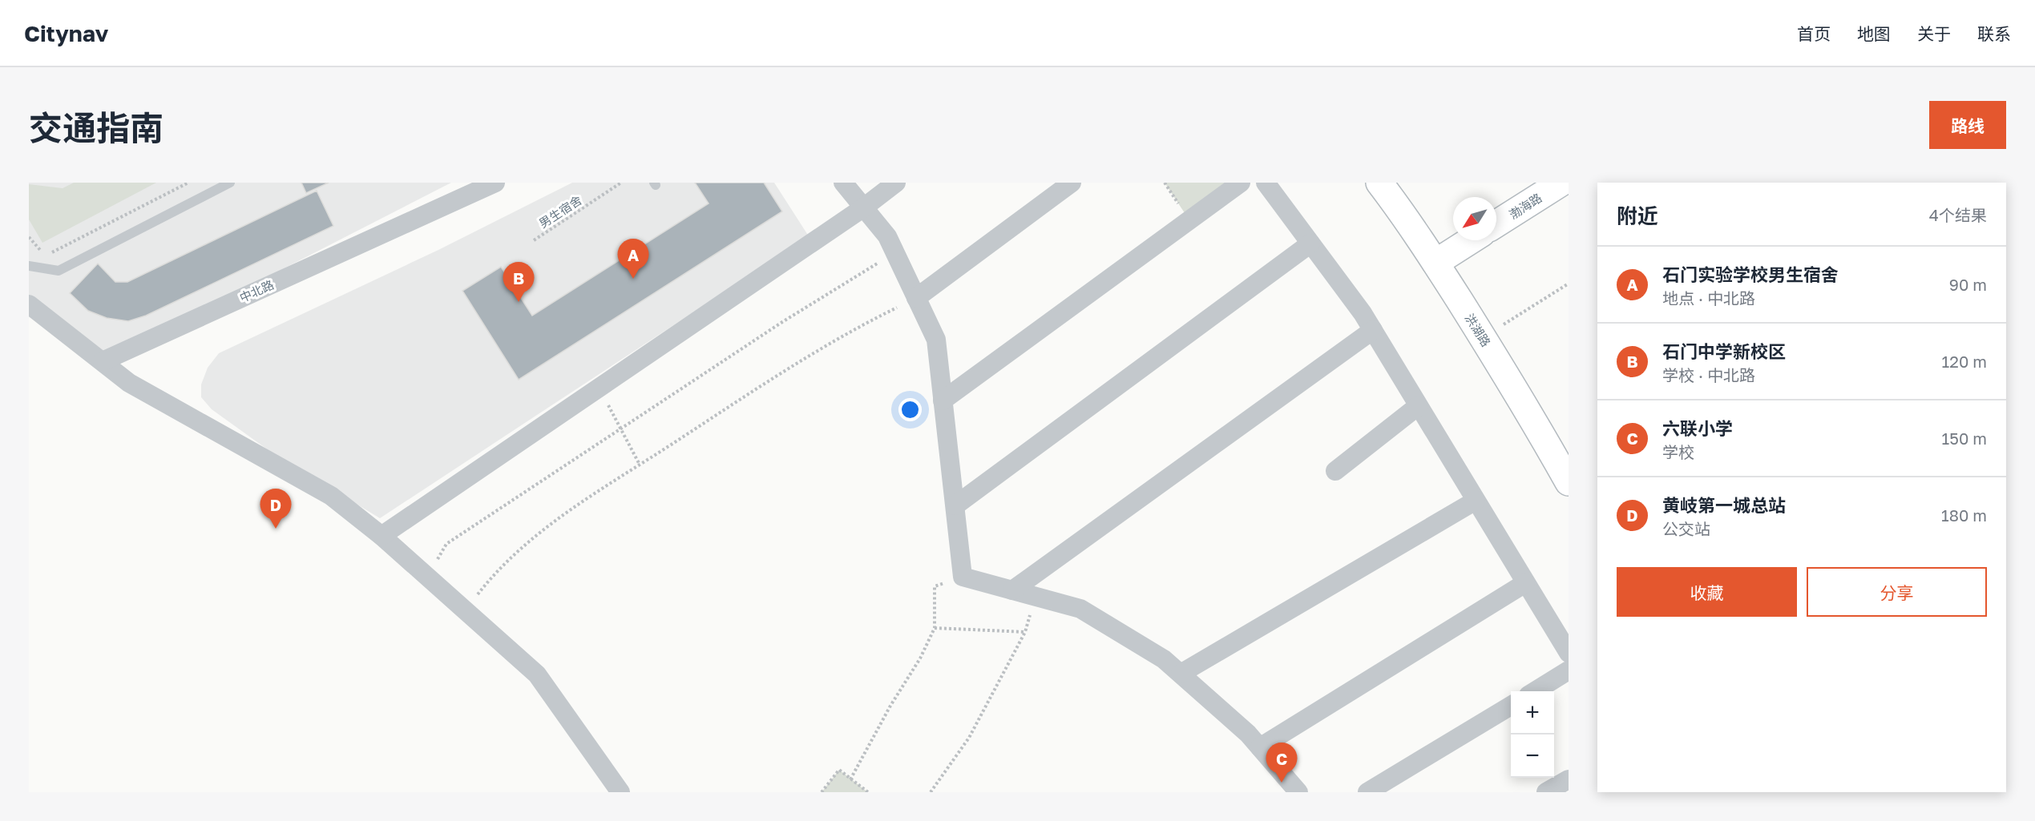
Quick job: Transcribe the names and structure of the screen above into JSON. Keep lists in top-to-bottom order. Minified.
{"streets":{"street":["渤海路","中北路","洪湖路"],"path":["男生宿舍"]},"north":"bottom left","page":{"header":"Citynav","nav":["首页","地图","关于","联系"],"title":"交通指南","buttons":["路线",["收藏","分享"]],"heading":["附近","4个结果"],"pins":["A","B","D","C"],"list":[{"mark":"A","name":"石门实验学校男生宿舍","note":"地点 · 中北路","value":"90 m"},{"mark":"B","name":"石门中学新校区","note":"学校 · 中北路","value":"120 m"},{"mark":"C","name":"六联小学","note":"学校","value":"150 m"},{"mark":"D","name":"黄岐第一城总站","note":"公交站","value":"180 m"}],"map_buttons":["+","−"]}}
